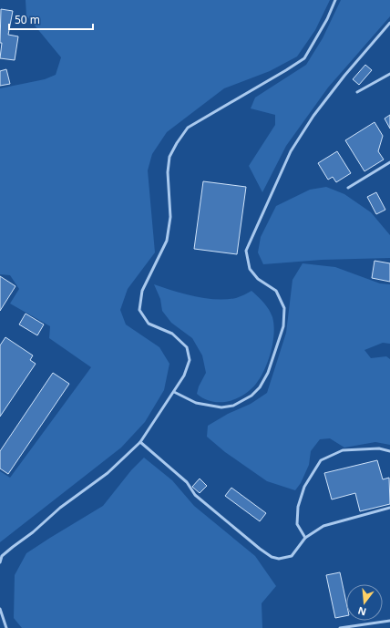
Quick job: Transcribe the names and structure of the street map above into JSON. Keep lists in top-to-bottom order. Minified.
{"scale_bar":"50 m","north":"bottom"}
